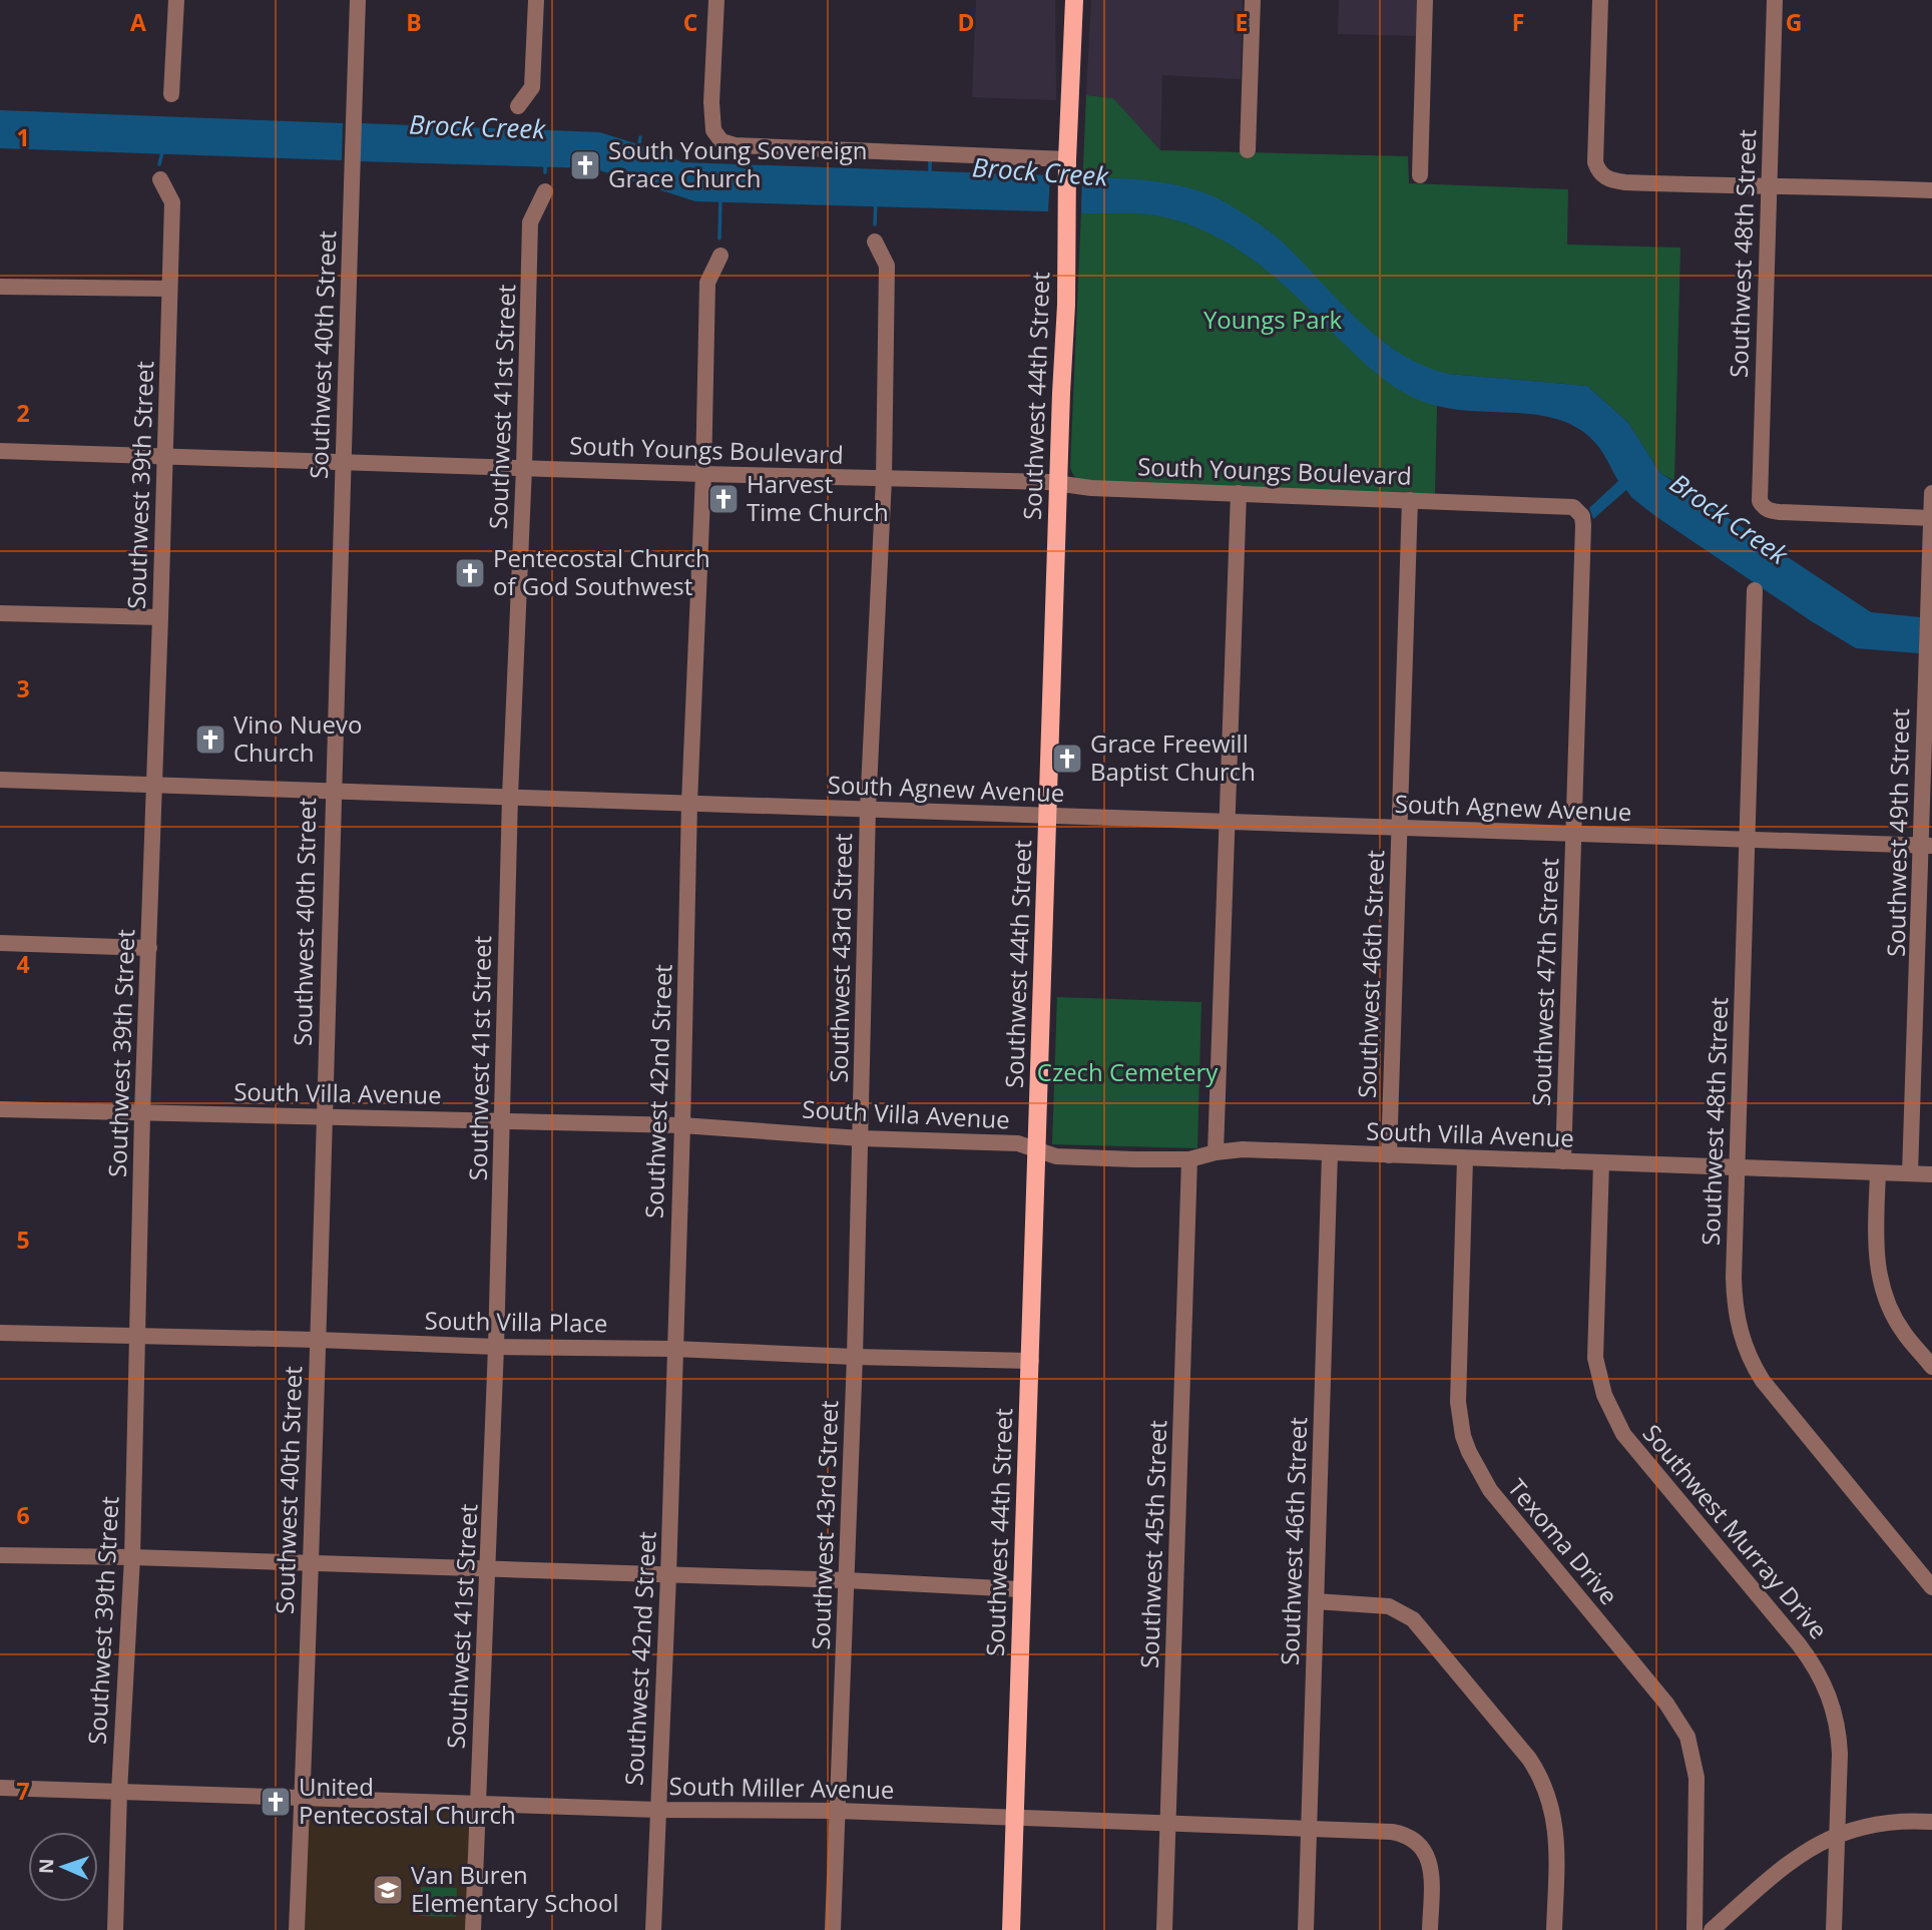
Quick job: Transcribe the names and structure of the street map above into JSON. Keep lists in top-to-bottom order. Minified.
{"streets":{"main road":["Southwest 44th Street"],"street":["Southwest 48th Street","Southwest 40th Street","Southwest 41st Street","South Youngs Boulevard","Southwest 39th Street","South Agnew Avenue","Southwest 49th Street","Southwest 43rd Street","Southwest 46th Street","Southwest 47th Street","Southwest 42nd Street","South Villa Avenue","South Villa Place","Southwest Murray Drive","Texoma Drive","Southwest 45th Street","South Miller Avenue"]},"crossings":[["Southwest 48th Street","South Agnew Avenue"],["Southwest 48th Street","Southwest 49th Street"],["Southwest 48th Street","South Villa Avenue"],["Southwest 40th Street","South Youngs Boulevard"],["Southwest 40th Street","South Agnew Avenue"],["Southwest 40th Street","South Villa Avenue"],["Southwest 40th Street","South Villa Place"],["Southwest 40th Street","South Miller Avenue"],["Southwest 44th Street","South Youngs Boulevard"],["Southwest 44th Street","South Agnew Avenue"],["Southwest 44th Street","South Villa Avenue"],["Southwest 44th Street","South Villa Place"],["Southwest 44th Street","South Miller Avenue"],["Southwest 41st Street","South Youngs Boulevard"],["Southwest 41st Street","South Agnew Avenue"],["Southwest 41st Street","South Villa Avenue"],["Southwest 41st Street","South Villa Place"],["Southwest 41st Street","South Miller Avenue"],["South Youngs Boulevard","Southwest 39th Street"],["South Youngs Boulevard","Southwest 43rd Street"],["South Youngs Boulevard","Southwest 46th Street"],["South Youngs Boulevard","Southwest 47th Street"],["South Youngs Boulevard","Southwest 42nd Street"],["Southwest 39th Street","South Agnew Avenue"],["Southwest 39th Street","South Villa Avenue"],["Southwest 39th Street","South Villa Place"],["Southwest 39th Street","South Miller Avenue"],["South Agnew Avenue","Southwest 49th Street"],["South Agnew Avenue","Southwest 43rd Street"],["South Agnew Avenue","Southwest 46th Street"],["South Agnew Avenue","Southwest 47th Street"],["South Agnew Avenue","Southwest 42nd Street"],["Southwest 49th Street","South Villa Avenue"],["Southwest 43rd Street","South Villa Avenue"],["Southwest 43rd Street","South Villa Place"],["Southwest 43rd Street","South Miller Avenue"],["Southwest 46th Street","South Villa Avenue"],["Southwest 46th Street","South Miller Avenue"],["Southwest 47th Street","South Villa Avenue"],["Southwest 42nd Street","South Villa Avenue"],["Southwest 42nd Street","South Villa Place"],["Southwest 42nd Street","South Miller Avenue"],["South Villa Avenue","Southwest Murray Drive"],["South Villa Avenue","Texoma Drive"],["South Villa Avenue","Southwest 45th Street"],["Southwest 45th Street","South Miller Avenue"]],"water":["Brock Creek"],"parks":["Youngs Park","Czech Cemetery"],"places":{"church":["South Young Sovereign Grace Church","Harvest Time Church","Pentecostal Church of God Southwest","Vino Nuevo Church","Grace Freewill Baptist Church","United Pentecostal Church"],"school or university":["Van Buren Elementary School"]},"north":"left","grid":{"columns":["A","B","C","D","E","F","G"],"rows":["1","2","3","4","5","6","7"]}}
